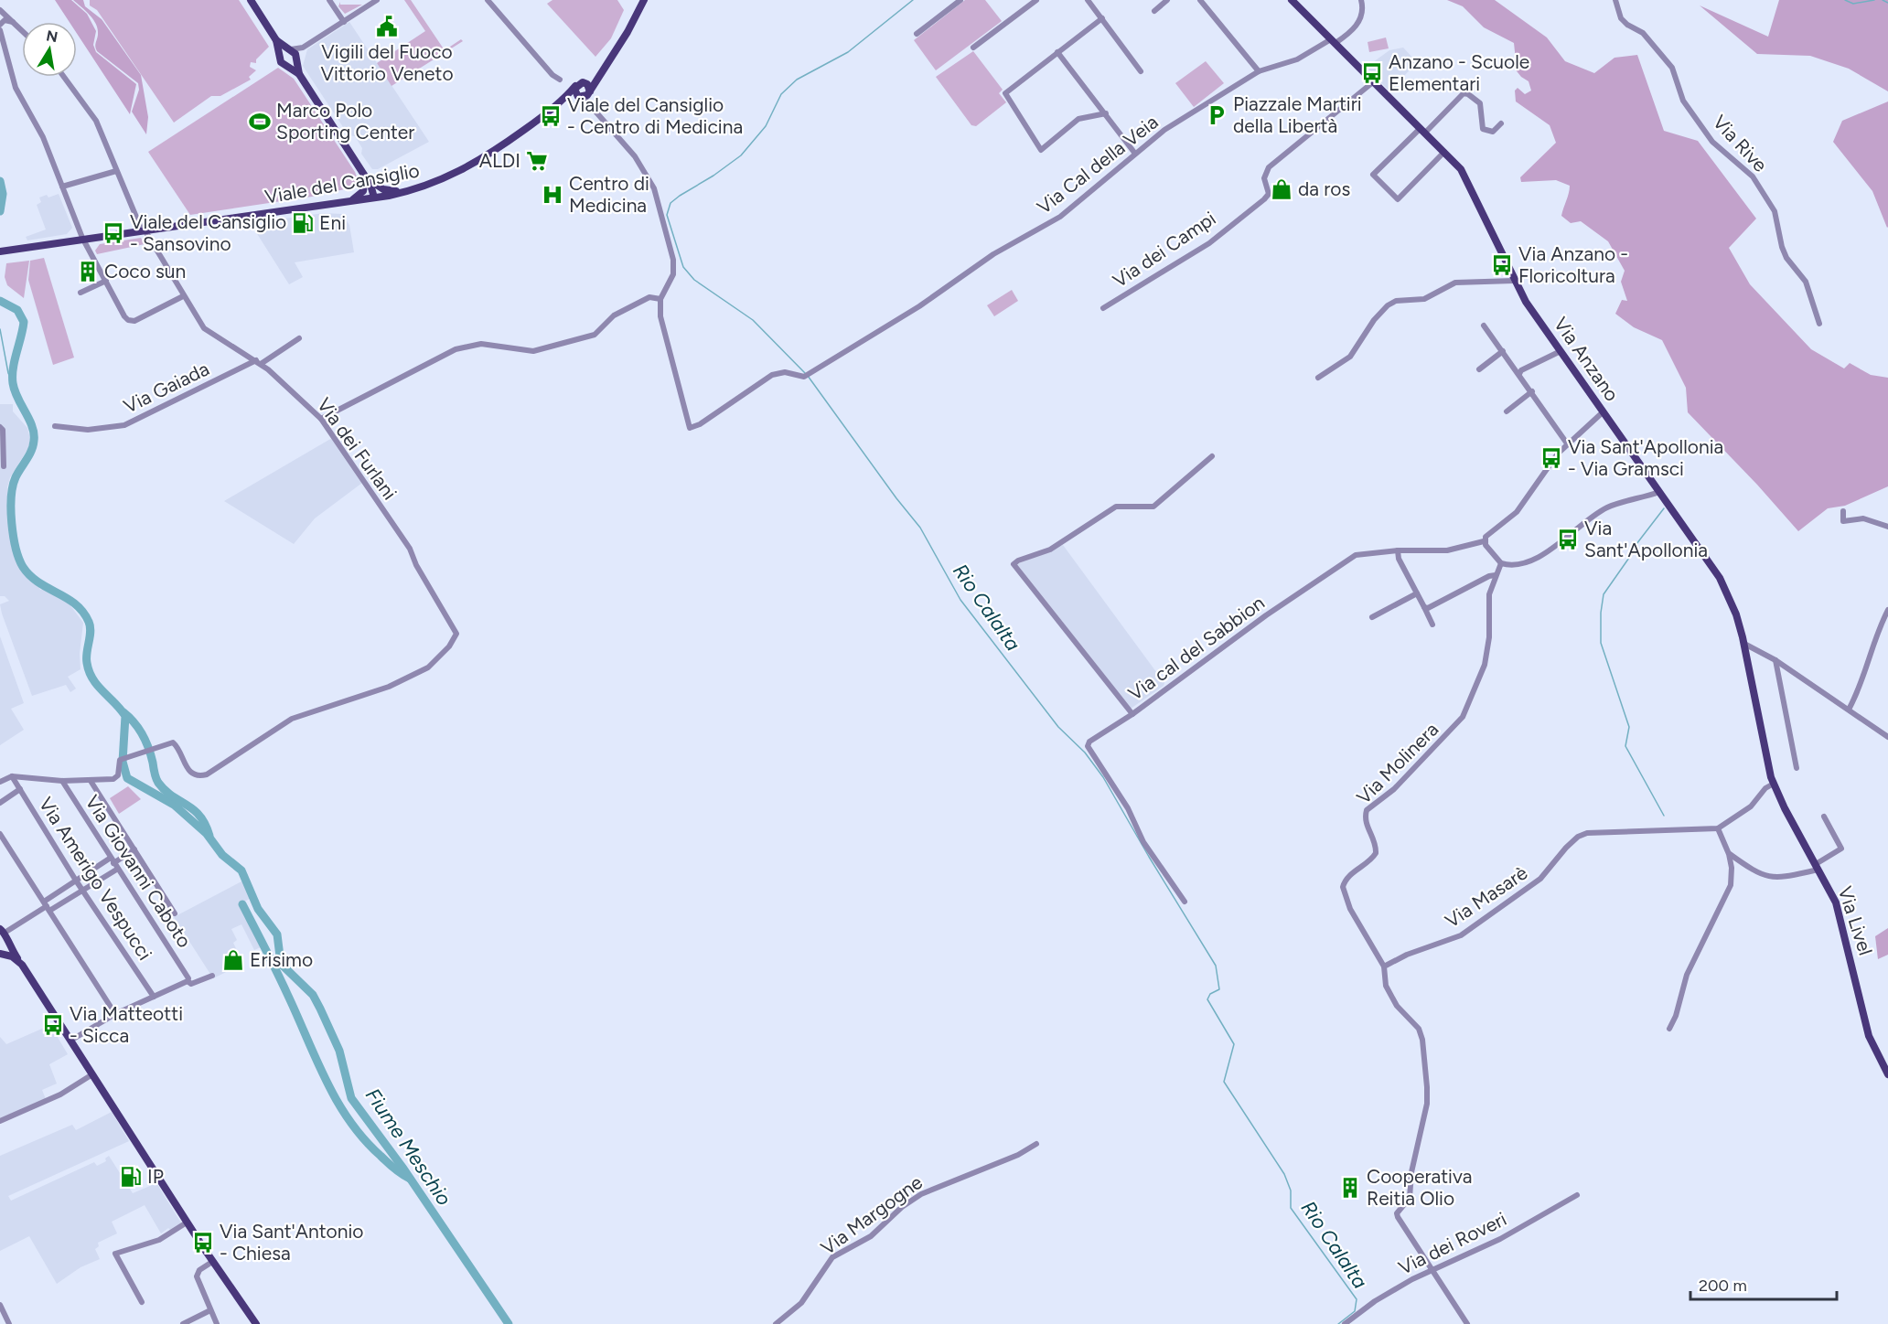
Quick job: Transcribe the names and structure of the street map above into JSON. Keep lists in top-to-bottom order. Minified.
{"streets":{"main road":["Viale del Cansiglio","Via Anzano","Via Livel"],"street":["Via Rive","Via Cal della Veia","Via dei Campi","Via Gaiada","Via dei Furlani","Via cal del Sabbion","Via Molinera","Via Giovanni Caboto","Via Amerigo Vespucci","Via Masarè","Via Margogne","Via dei Roveri"]},"crossings":[["Via Cal della Veia","Via Anzano"],["Viale del Cansiglio","Via dei Furlani"],["Via dei Campi","Via Anzano"],["Via Anzano","Via Livel"],["Via Gaiada","Via dei Furlani"],["Via Molinera","Via Masarè"]],"water":["Rio Calalta","Fiume Meschio"],"places":{"public building":["Vigili del Fuoco Vittorio Veneto"],"bus stop":["Anzano - Scuole Elementari","Viale del Cansiglio - Centro di Medicina","Viale del Cansiglio - Sansovino","Via Anzano - Floricoltura","Via Sant'Apollonia - Via Gramsci","Via Sant'Apollonia","Via Matteotti - Sicca","Via Sant'Antonio - Chiesa"],"parking":["Piazzale Martiri della Libertà"],"sports":["Marco Polo Sporting Center"],"supermarket":["ALDI"],"shop":["da ros","Erisimo"],"hospital":["Centro di Medicina"],"fuel station":["Eni","IP"],"building":["Coco sun","Cooperativa Reitia Olio"]},"scale_bar":"200 m","north":"top"}
